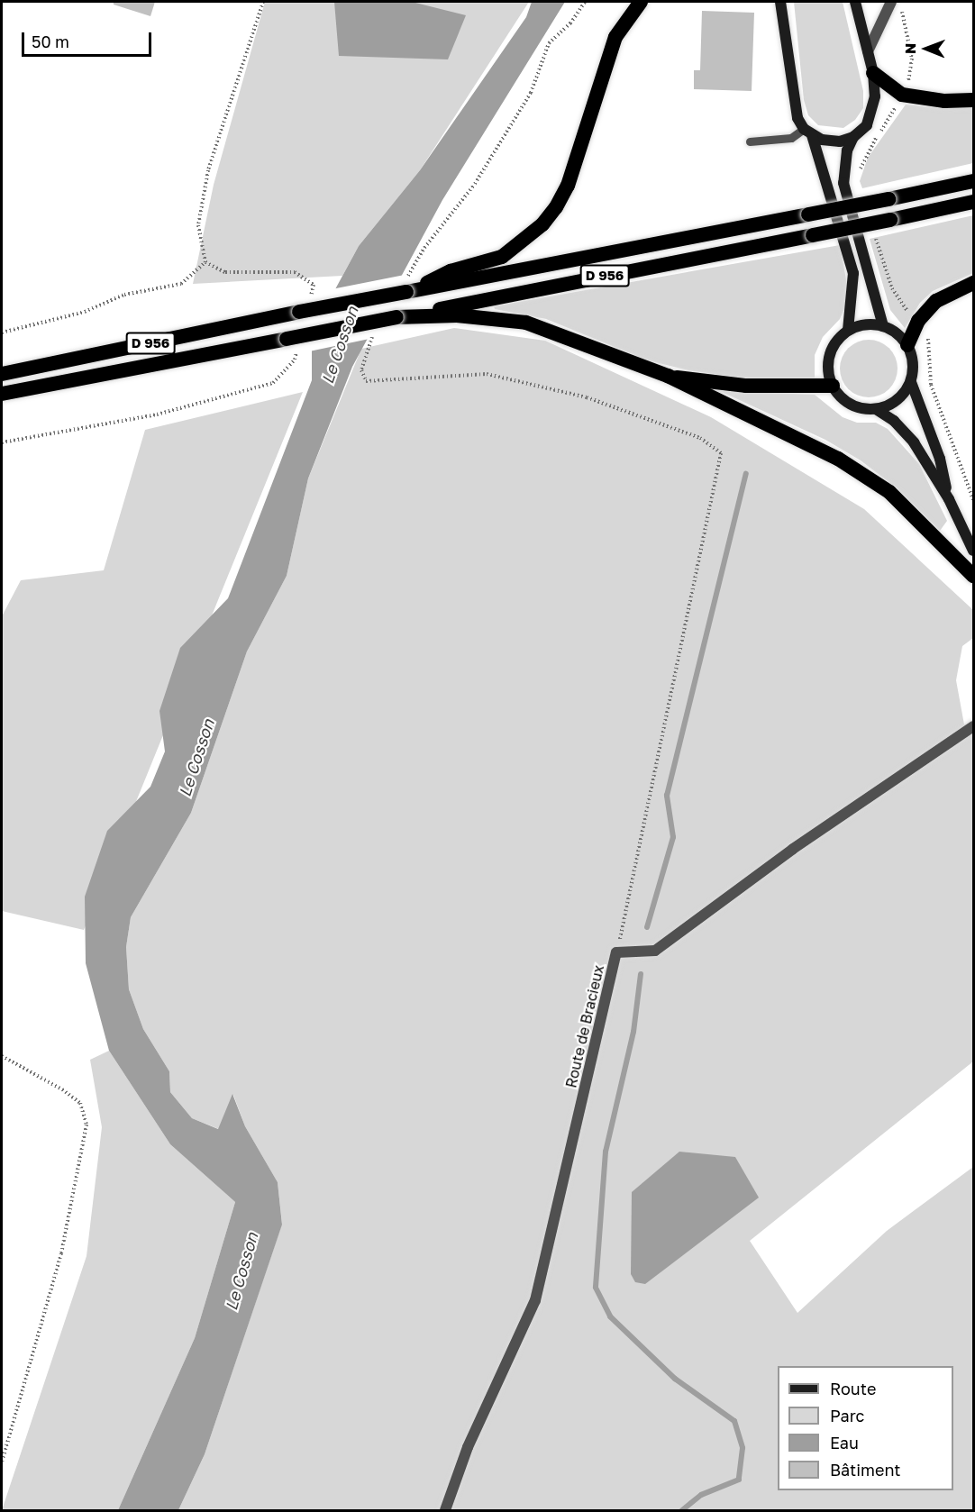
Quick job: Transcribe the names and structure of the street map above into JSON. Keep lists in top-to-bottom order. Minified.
{"streets":{"highway":["D 956"],"street":["Route de Bracieux"]},"water":["Le Cosson"],"legend":["Route","Parc","Eau","Bâtiment"],"scale_bar":"50 m","north":"left"}
